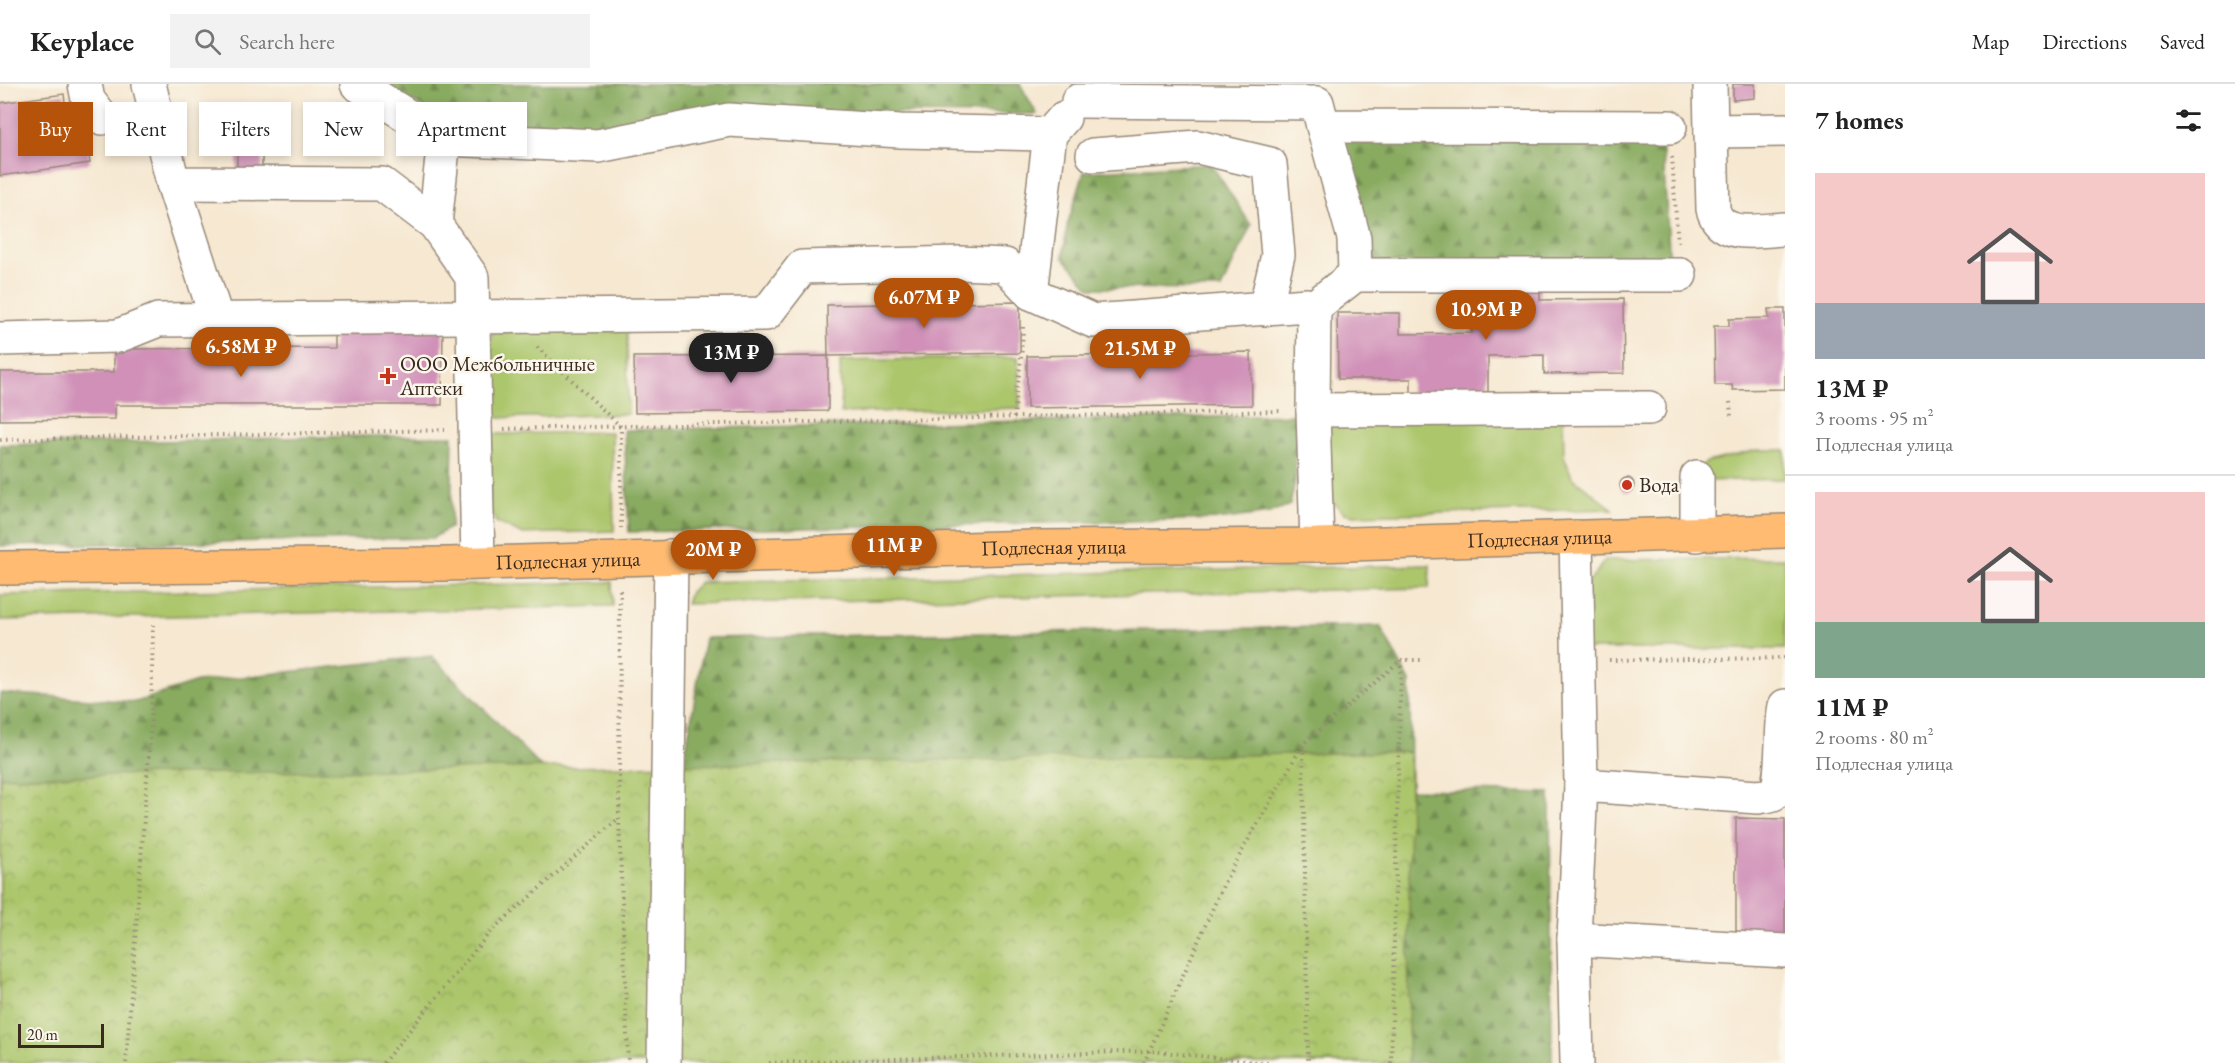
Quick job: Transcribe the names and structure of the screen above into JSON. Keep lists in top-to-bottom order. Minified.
{"streets":{"main road":["Подлесная улица"]},"places":{"health":["ООО Межбольничные Аптеки"],"other":["Вода"]},"scale_bar":"20 m","page":{"header":"Keyplace","search":"Search here","nav":["Map","Directions","Saved"],"heading":"7 homes","chip":["Buy","Rent","Filters","New","Apartment"],"list":[{"name":"13M ₽","note":"3 rooms · 95 m² · Подлесная улица"},{"name":"11M ₽","note":"2 rooms · 80 m² · Подлесная улица"}],"price":["6.07M ₽","10.9M ₽","6.58M ₽","21.5M ₽","13M ₽","11M ₽","20M ₽"],"scale":"20 m"}}
